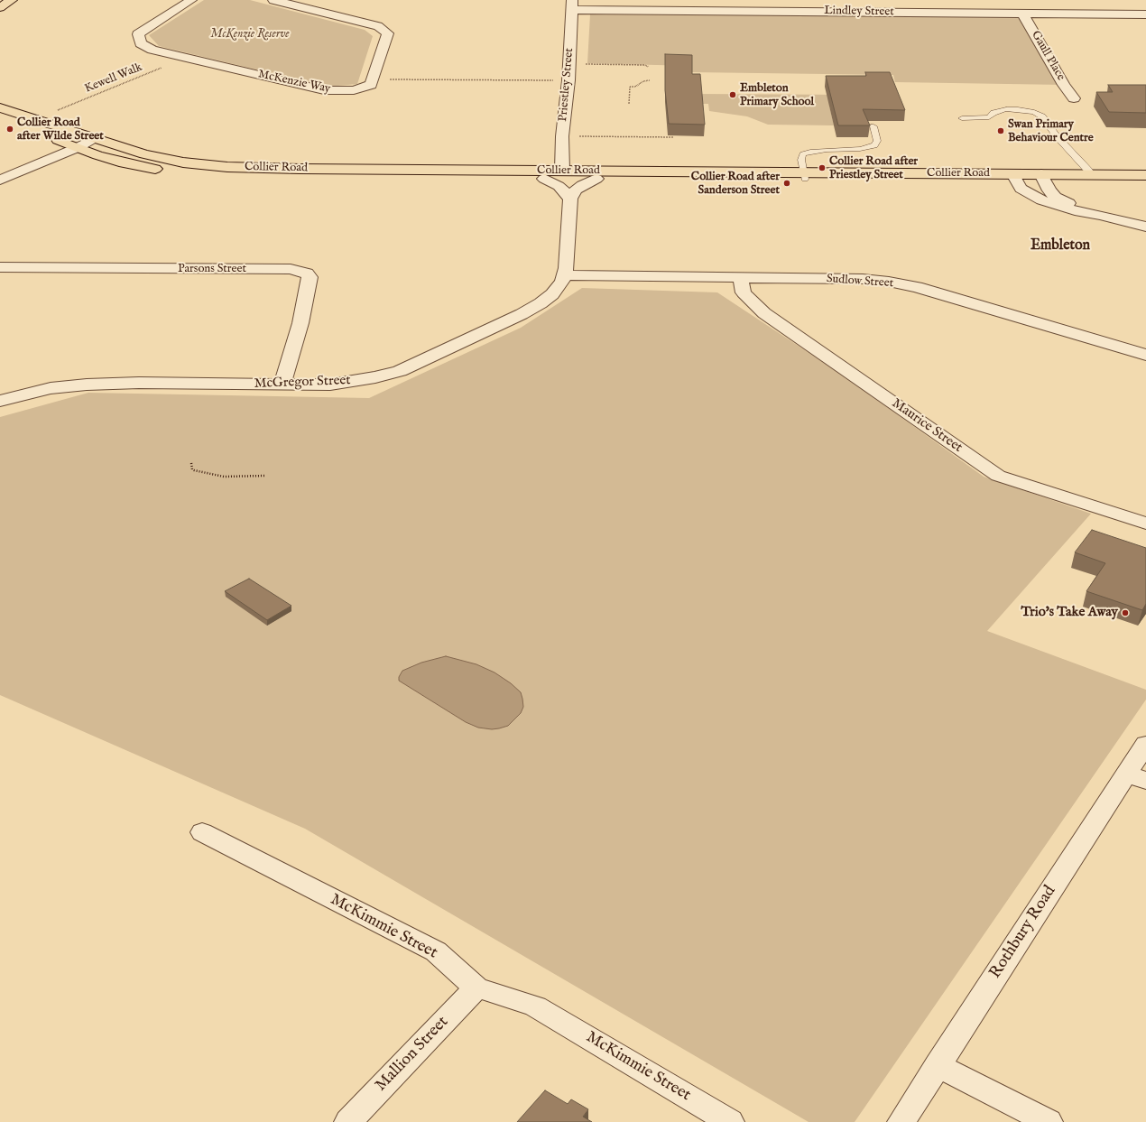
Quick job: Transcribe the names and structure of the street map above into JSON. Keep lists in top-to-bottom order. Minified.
{"streets":{"main road":["Collier Road"],"street":["Lindley Street","Gaull Place","McKenzie Way","Priestley Street","Parsons Street","Sudlow Street","McGregor Street","Maurice Street","McKimmie Street","Rothbury Road","Mallion Street"],"path":["Kewell Walk"]},"crossings":[["Lindley Street","Gaull Place"],["Lindley Street","Priestley Street"],["Kewell Walk","McKenzie Way"],["Priestley Street","Collier Road"],["Parsons Street","McGregor Street"],["Sudlow Street","McGregor Street"],["Sudlow Street","Maurice Street"],["McKimmie Street","Mallion Street"]],"districts":["Embleton"],"parks":["McKenzie Reserve"],"places":["Embleton Primary School","Collier Road after Wilde Street","Swan Primary Behaviour Centre","Collier Road after Priestley Street","Collier Road after Sanderson Street","Trio's Take Away"]}
